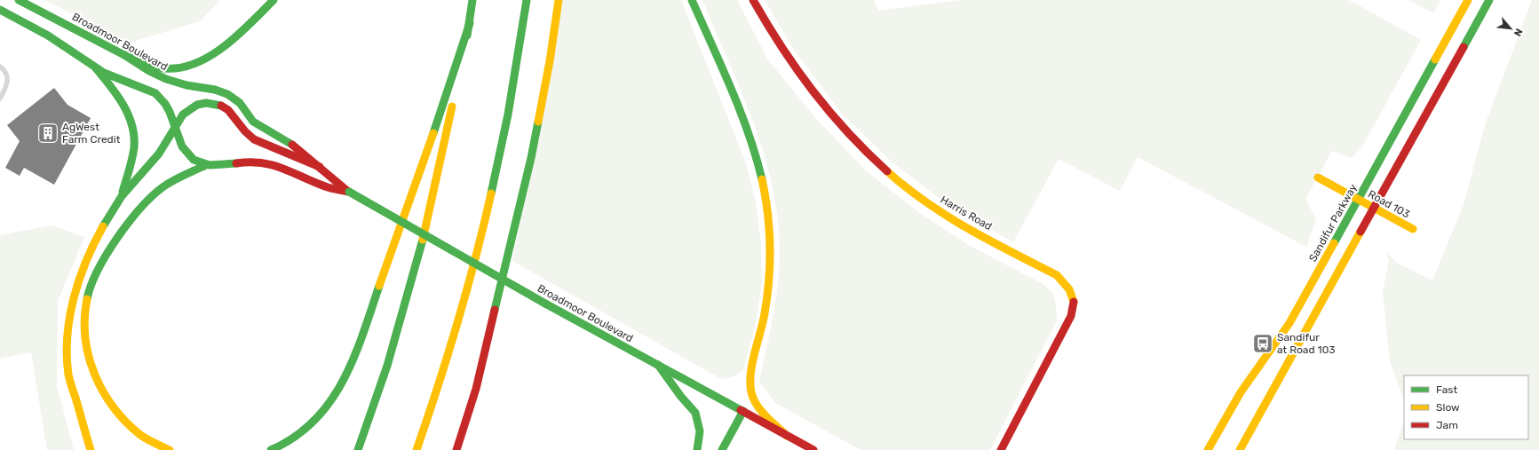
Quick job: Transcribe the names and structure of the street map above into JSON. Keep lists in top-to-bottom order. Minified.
{"streets":{"main road":["Broadmoor Boulevard","Road 103","Harris Road","Sandifur Parkway"]},"crossings":[["Road 103","Sandifur Parkway"]],"places":{"building":["AgWest Farm Credit"],"bus stop":["Sandifur at Road 103"]},"legend":["Fast","Slow","Jam"],"north":"bottom right"}
